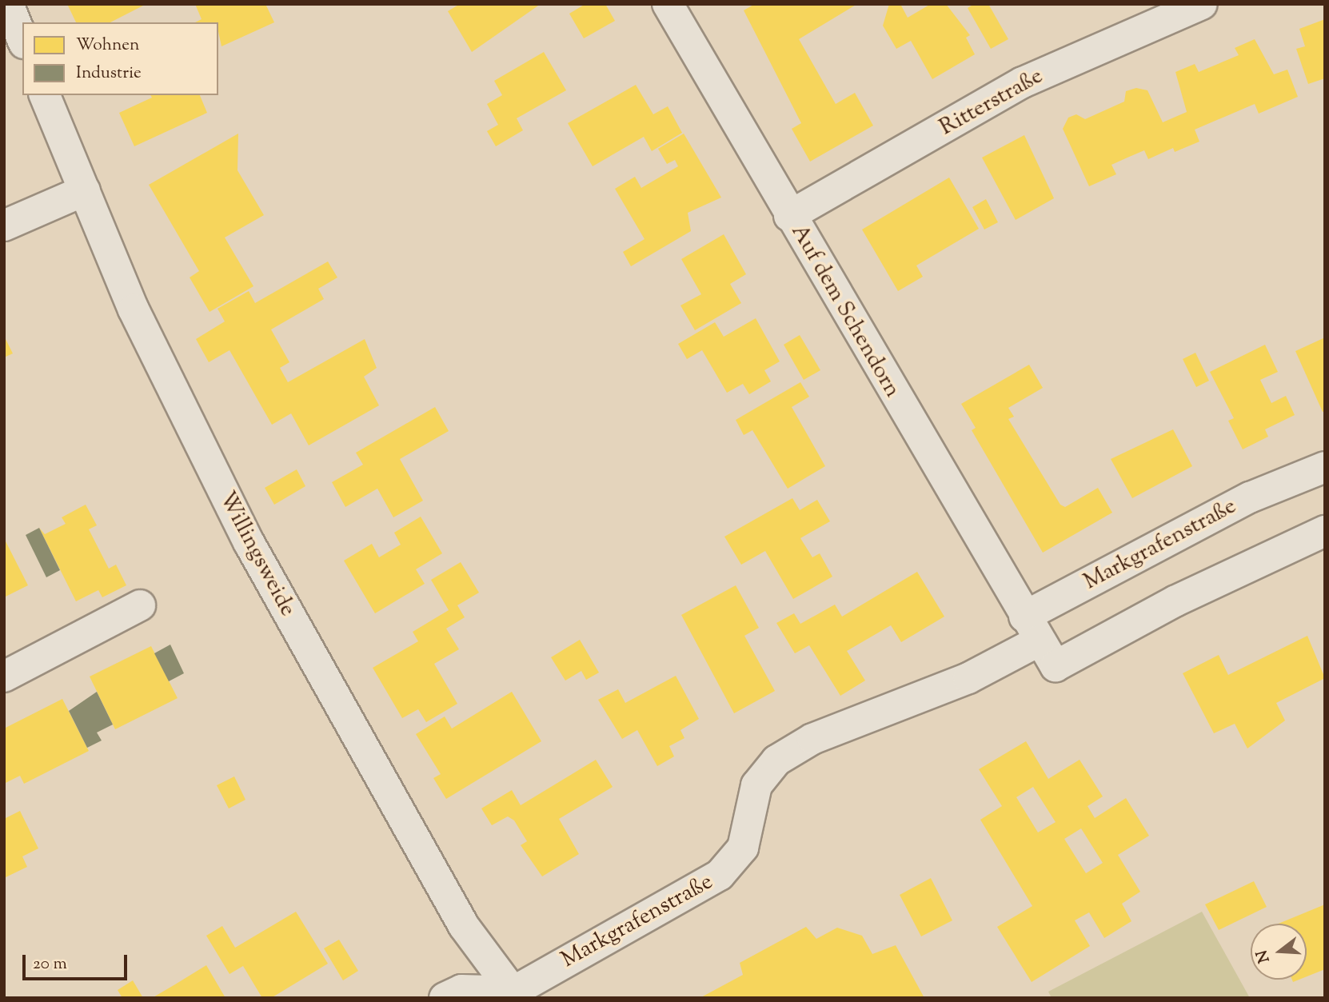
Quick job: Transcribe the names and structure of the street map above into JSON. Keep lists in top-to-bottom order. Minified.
{"streets":{"street":["Ritterstraße","Auf dem Schendorn","Markgrafenstraße","Willingsweide"]},"crossings":[["Ritterstraße","Auf dem Schendorn"],["Auf dem Schendorn","Markgrafenstraße"],["Markgrafenstraße","Willingsweide"]],"legend":["Wohnen","Industrie"],"scale_bar":"20 m","north":"left"}
